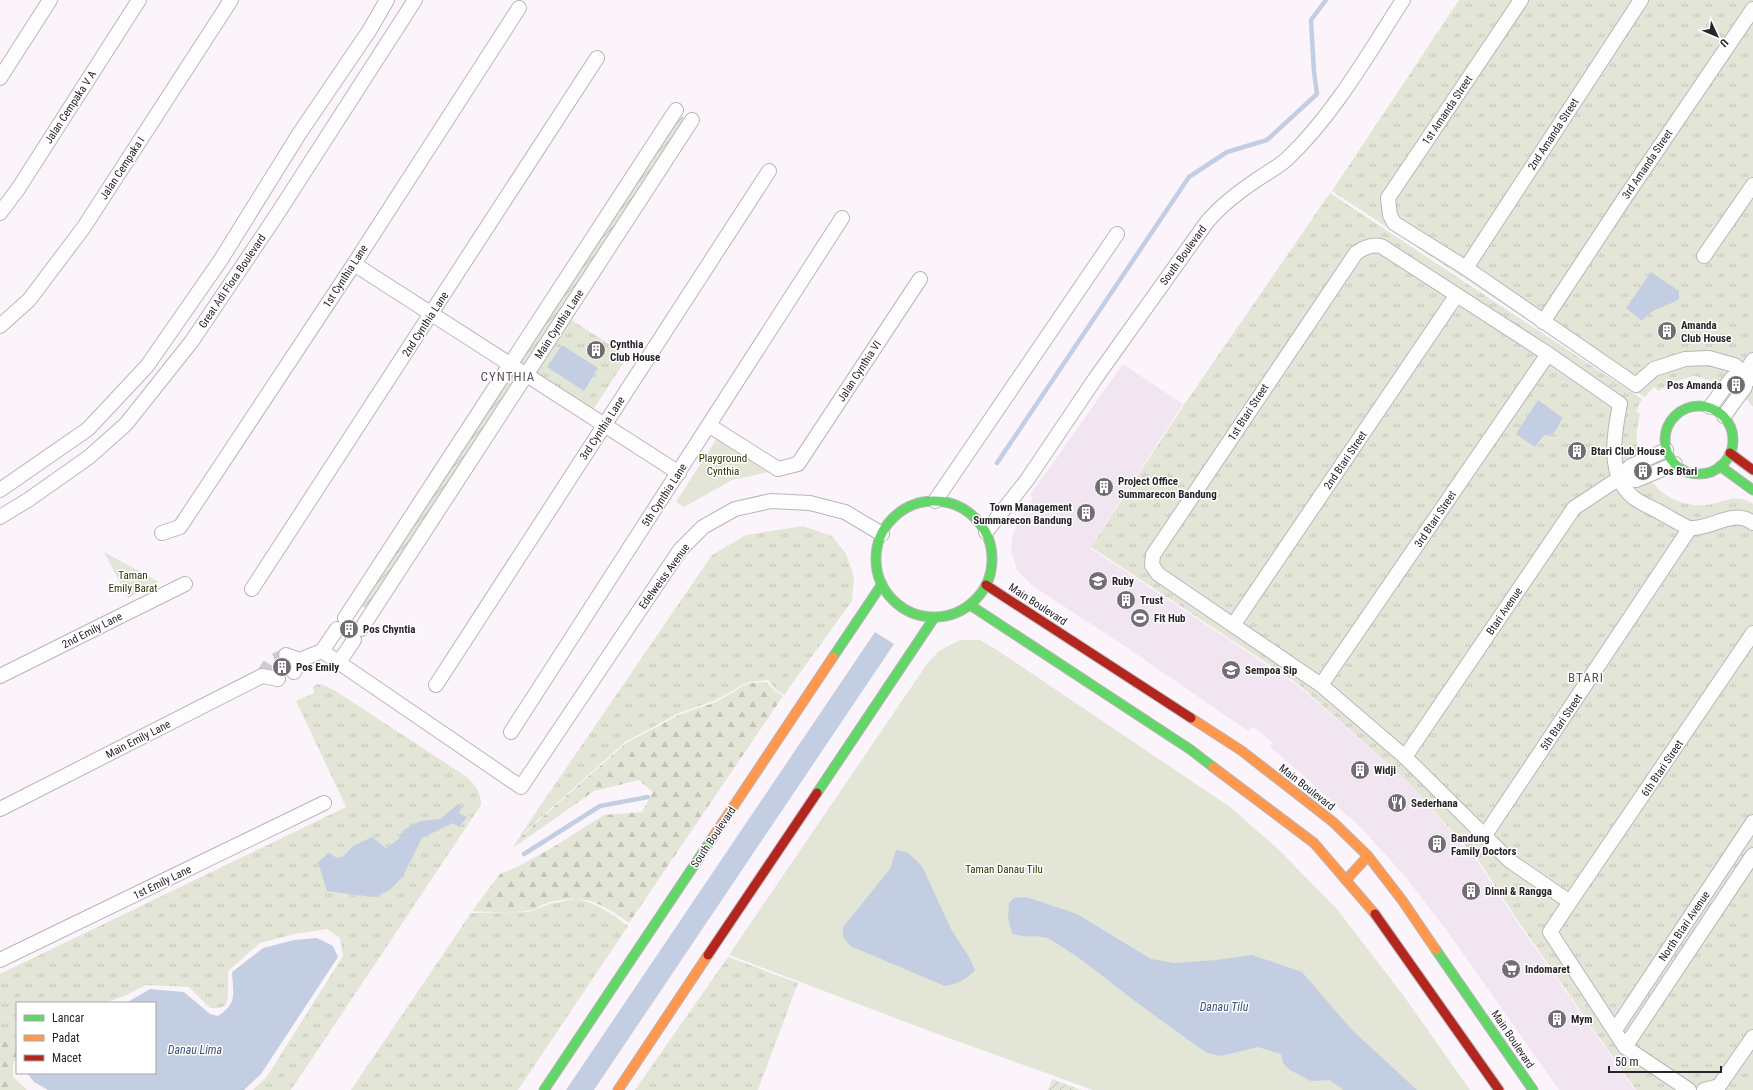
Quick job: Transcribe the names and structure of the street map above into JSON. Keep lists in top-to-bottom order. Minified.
{"streets":{"main road":["South Boulevard","Main Boulevard"],"street":["Jalan Cempaka V A","1st Amanda Street","2nd Amanda Street","3rd Amanda Street","Jalan Cempaka I","1st Cynthia Lane","Great Adi Flora Boulevard","2nd Cynthia Lane","Main Cynthia Lane","Jalan Cynthia VI","1st Btari Street","3rd Cynthia Lane","2nd Btari Street","5th Cynthia Lane","3rd Btari Street","Edelweiss Avenue","Btari Avenue","2nd Emily Lane","5th Btari Street","Main Emily Lane","6th Btari Street","1st Emily Lane","North Btari Avenue"]},"crossings":[["1st Amanda Street","2nd Amanda Street"],["South Boulevard","Edelweiss Avenue"],["South Boulevard","Main Boulevard"],["Main Cynthia Lane","Edelweiss Avenue"],["Jalan Cynthia VI","5th Cynthia Lane"],["1st Btari Street","2nd Btari Street"],["Edelweiss Avenue","Main Boulevard"],["6th Btari Street","North Btari Avenue"]],"districts":["CYNTHIA","BTARI"],"water":["Danau Tilu","Danau Lima"],"parks":["Playground Cynthia","Taman Emily Barat","Taman Danau Tilu"],"places":{"building":["Amanda Club House","Cynthia Club House","Pos Amanda","Btari Club House","Pos Btari","Project Office Summarecon Bandung","Town Management Summarecon Bandung","Trust","Pos Chyntia","Pos Emily","Widji","Bandung Family Doctors","Dinni & Rangga","Mym"],"school or university":["Ruby","Sempoa Sip"],"sports":["Fit Hub"],"restaurant":["Sederhana"],"supermarket":["Indomaret"]},"legend":["Lancar","Padat","Macet"],"scale_bar":"50 m","north":"bottom right"}
